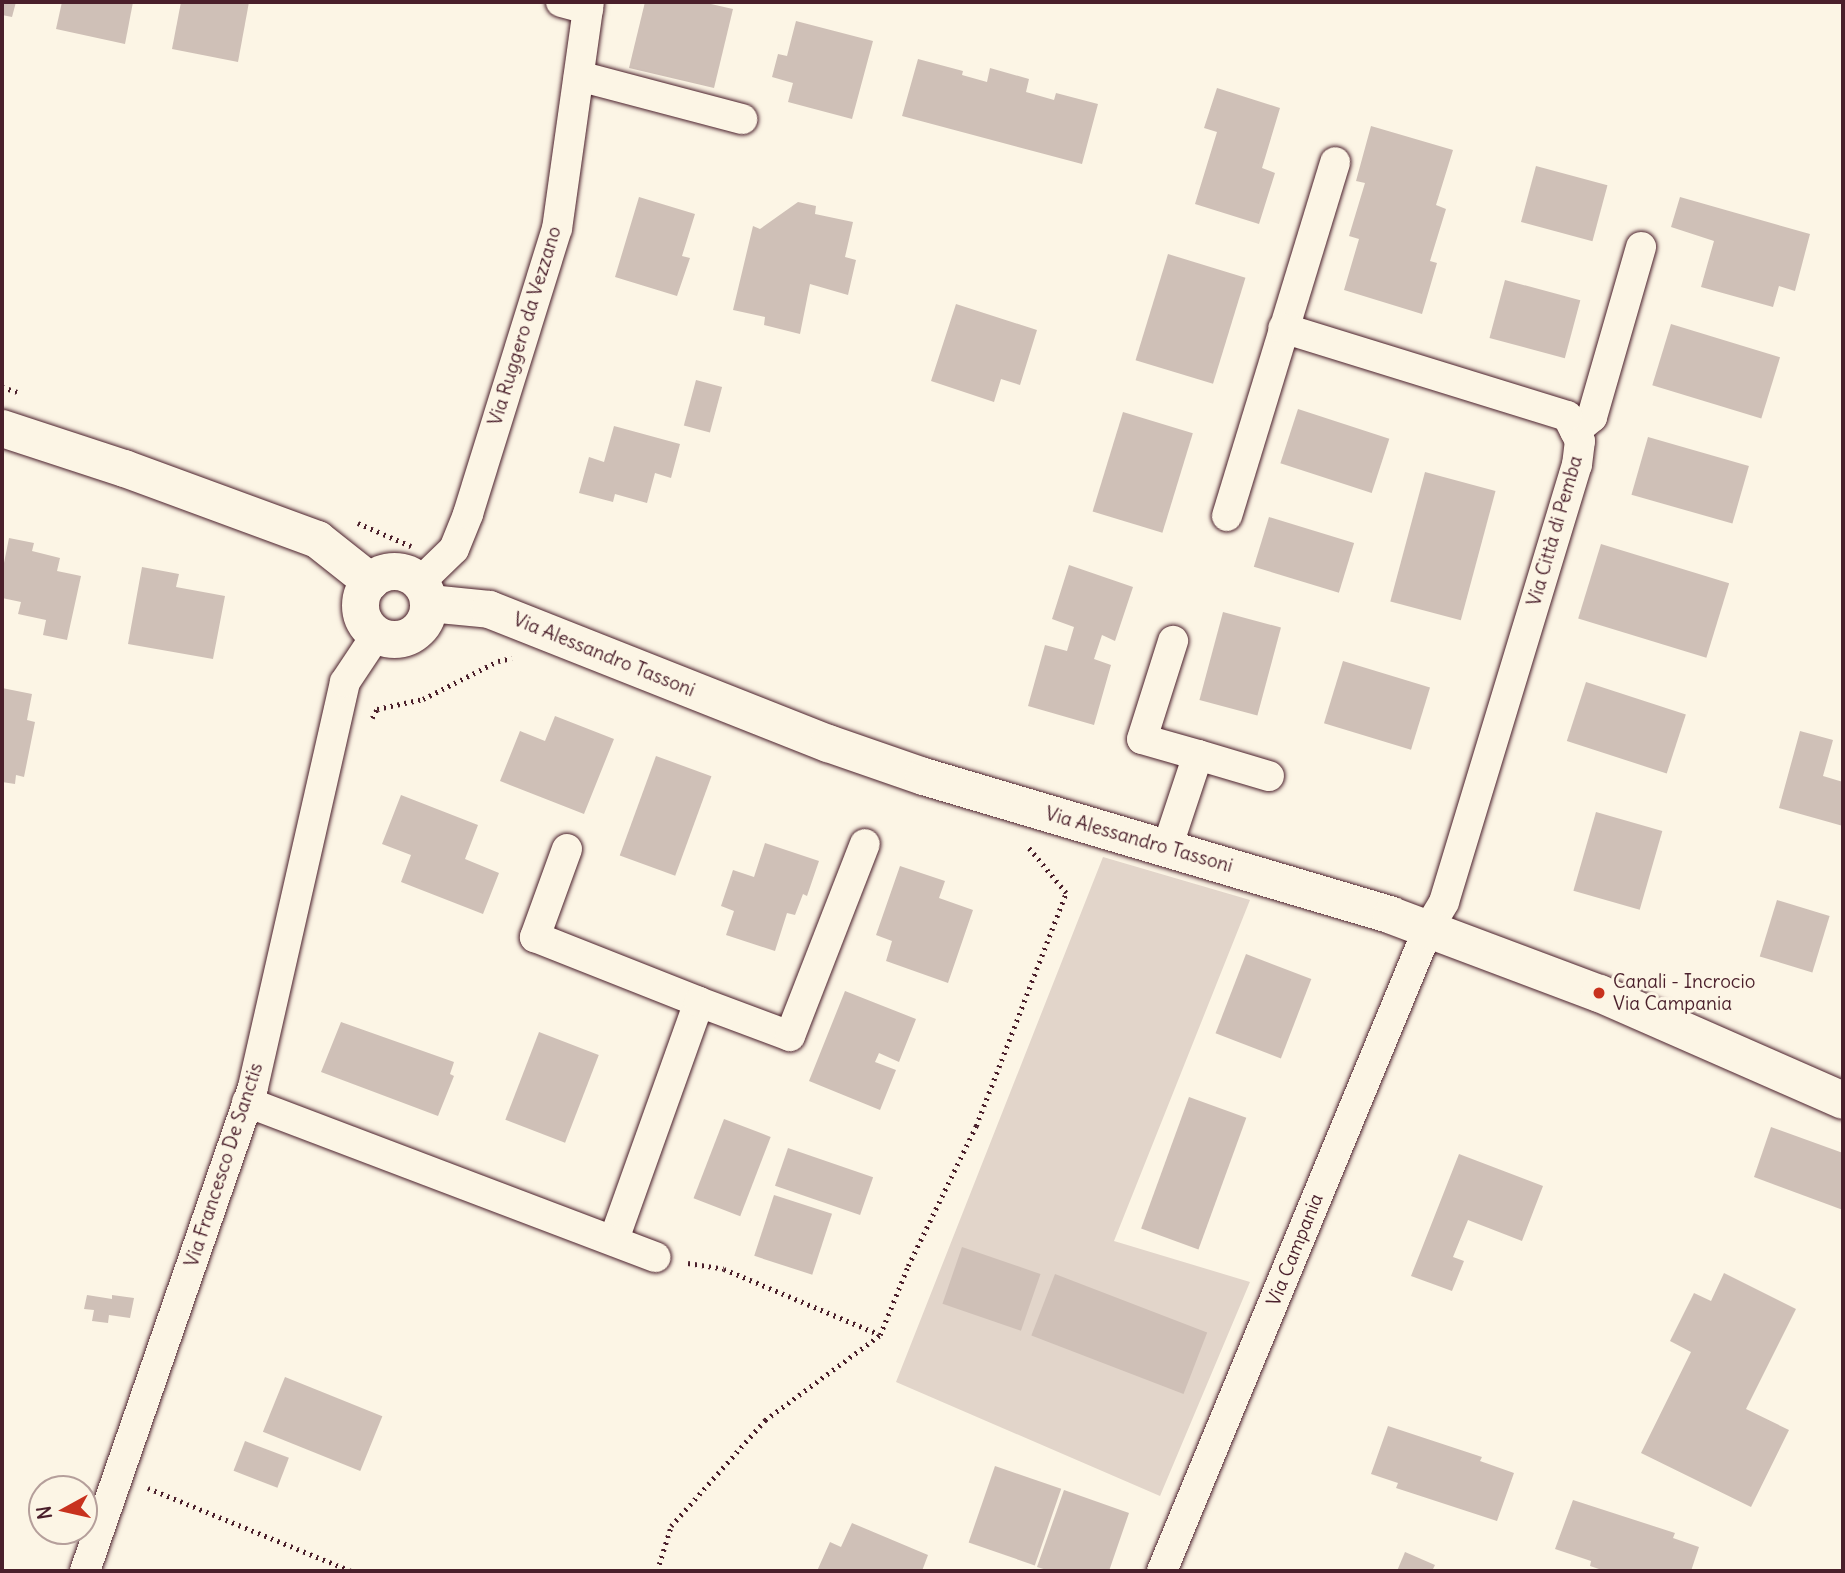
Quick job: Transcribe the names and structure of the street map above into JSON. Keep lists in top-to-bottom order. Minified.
{"streets":{"street":["Via Ruggero da Vezzano","Via Città di Pemba","Via Alessandro Tassoni","Via Francesco De Sanctis","Via Campania"]},"crossings":[["Via Ruggero da Vezzano","Via Alessandro Tassoni"],["Via Ruggero da Vezzano","Via Francesco De Sanctis"],["Via Città di Pemba","Via Alessandro Tassoni"],["Via Città di Pemba","Via Campania"],["Via Alessandro Tassoni","Via Francesco De Sanctis"],["Via Alessandro Tassoni","Via Campania"]],"places":["Canali - Incrocio Via Campania"],"north":"left"}
